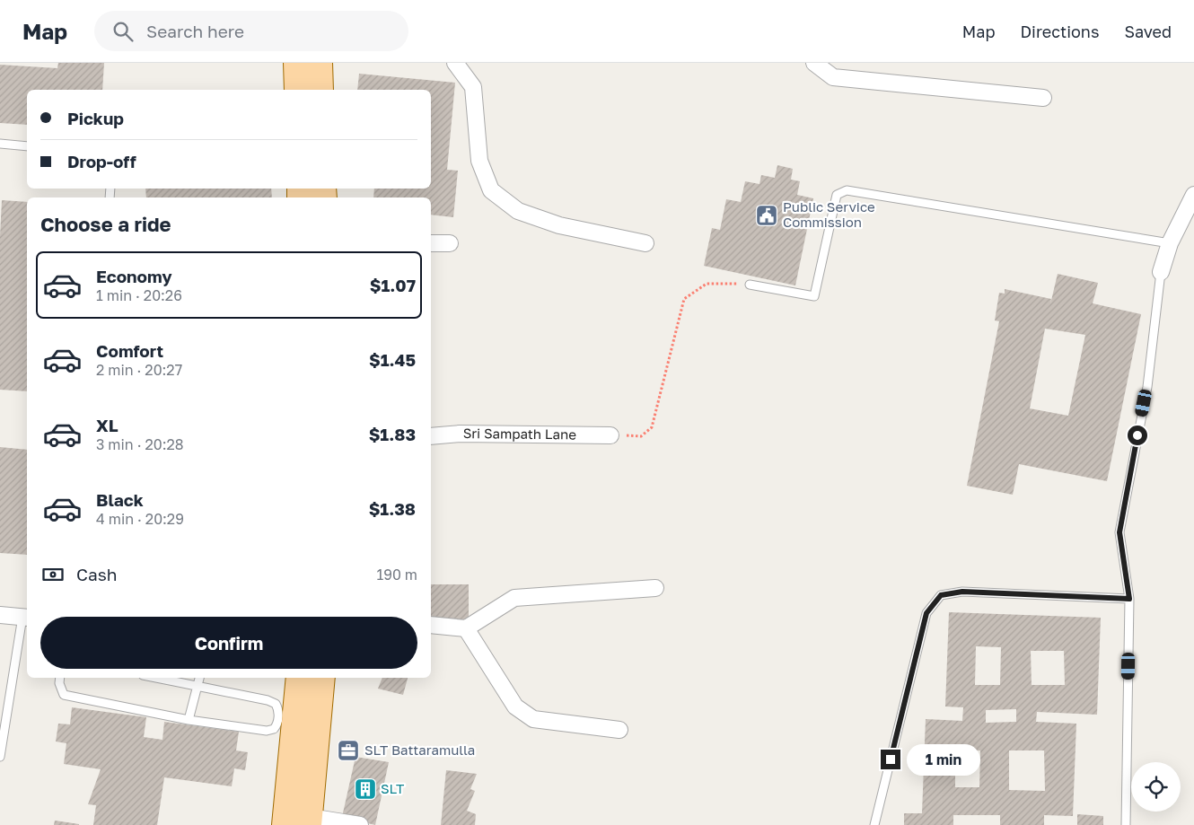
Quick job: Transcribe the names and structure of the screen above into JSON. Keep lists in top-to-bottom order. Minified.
{"streets":{"street":["Sri Sampath Lane"]},"places":{"public building":["Public Service Commission"],"office":["SLT Battaramulla"],"building":["SLT"]},"page":{"header":"Map","search":"Search here","nav":["Map","Directions","Saved"],"banner":["Pickup","Drop-off"],"heading":"Choose a ride","list":[{"name":"Economy","note":"1 min · 20:26","value":"$1.07"},{"name":"Comfort","note":"2 min · 20:27","value":"$1.45"},{"name":"XL","note":"3 min · 20:28","value":"$1.83"},{"name":"Black","note":"4 min · 20:29","value":"$1.38"}],"pay":["Cash","190 m"],"buttons":"Confirm","bubble":"1 min"}}
